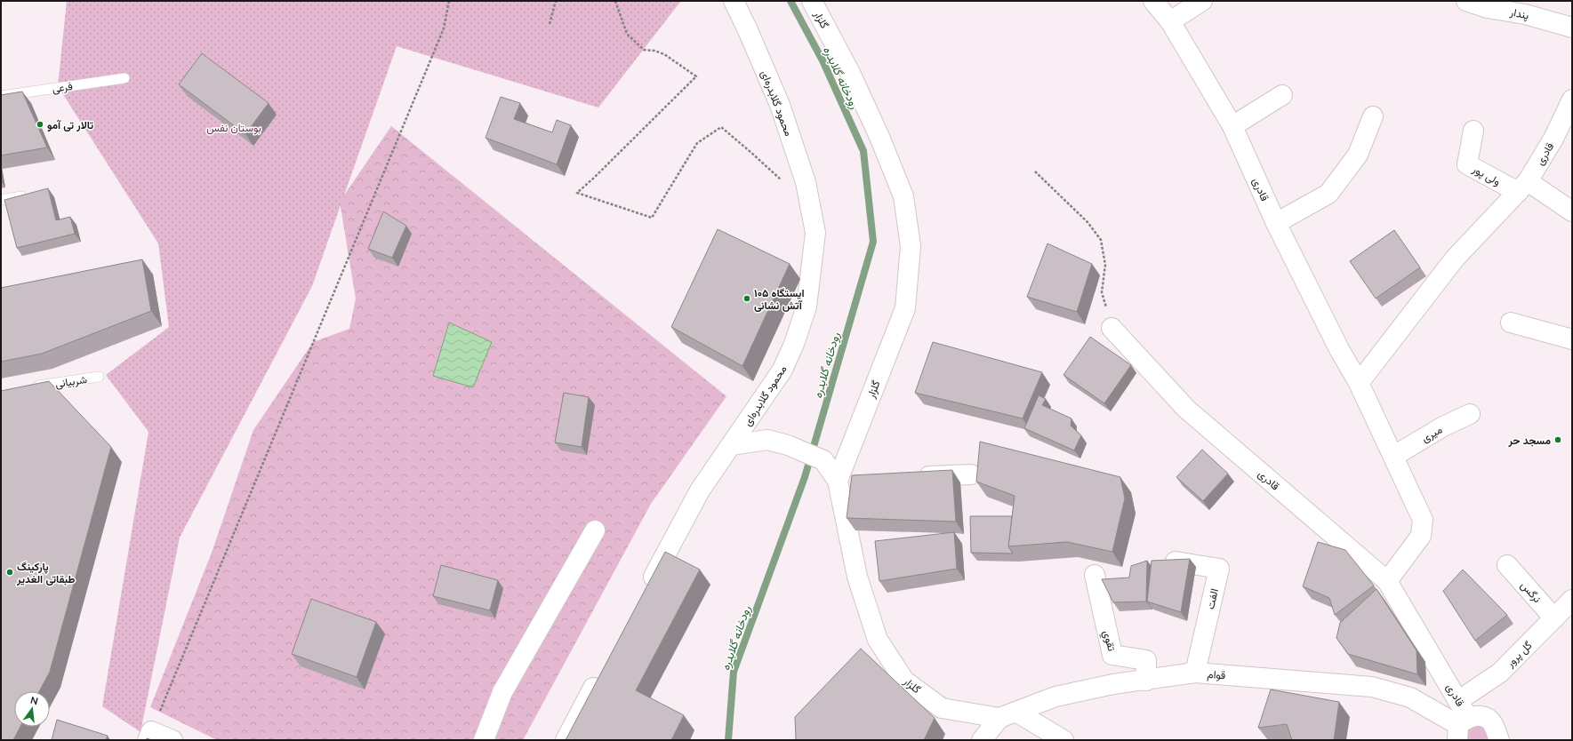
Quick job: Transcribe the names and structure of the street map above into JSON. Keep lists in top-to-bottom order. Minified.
{"streets":{"street":["پندار","گلزار","محمود گلابدره‌ای","قادری","ولی پور","میری","نرگس","الفت","تقوي","گل پرور","قوام"],"lane":["فرعی","شربیانی"]},"crossings":[["گلزار","قوام"],["قادری","ولی پور"],["قادری","میری"],["قادری","گل پرور"],["قادری","قوام"],["نرگس","گل پرور"],["الفت","قوام"],["تقوي","قوام"]],"water":["رودخانه گلابدره"],"parks":["بوستان نفس"],"places":["تالار تی آمو","ایستگاه ۱۰۵ آتش نشانی","مسجد حر","پارکینگ طبقاتی الغدیر"],"north":"top"}
